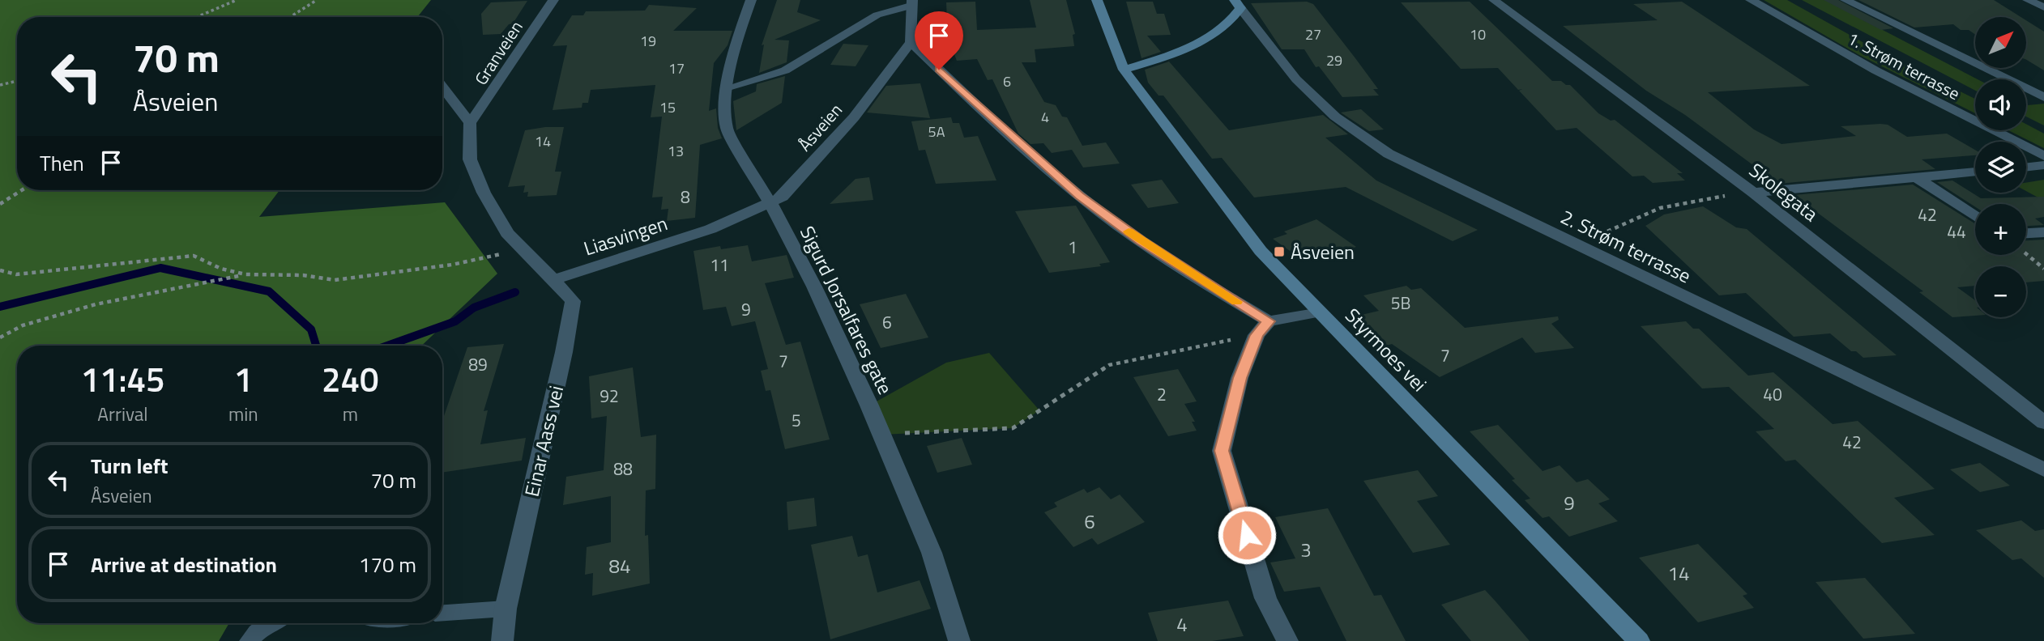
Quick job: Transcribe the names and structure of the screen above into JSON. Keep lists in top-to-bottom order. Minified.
{"streets":{"main road":["Styrmoes vei"],"street":["Granveien","1. Strøm terrasse","Åsveien","Skolegata","Liasvingen","2. Strøm terrasse","Sigurd Jorsalfares gate","Einar Aass vei"]},"crossings":[["Åsveien","Liasvingen"],["Åsveien","Sigurd Jorsalfares gate"],["Liasvingen","Sigurd Jorsalfares gate"],["Liasvingen","Einar Aass vei"]],"places":{"transit":["Åsveien"]},"house_numbers":["27","10","19","29","17","6","15","4","5A","14","13","8","42","44","1","11","5B","9","6","7","7","89","2","40","92","5","42","88","9","6","3","84","14","4"],"north":"top right","page":{"map_buttons":["+","−"],"turn":["70 m","Åsveien"],"then":"Then","eta":["11:45","Arrival","1","min","240","m"],"list":[{"name":"Turn left","note":"Åsveien","value":"70 m"},{"name":"Arrive at destination","value":"170 m"}]}}
